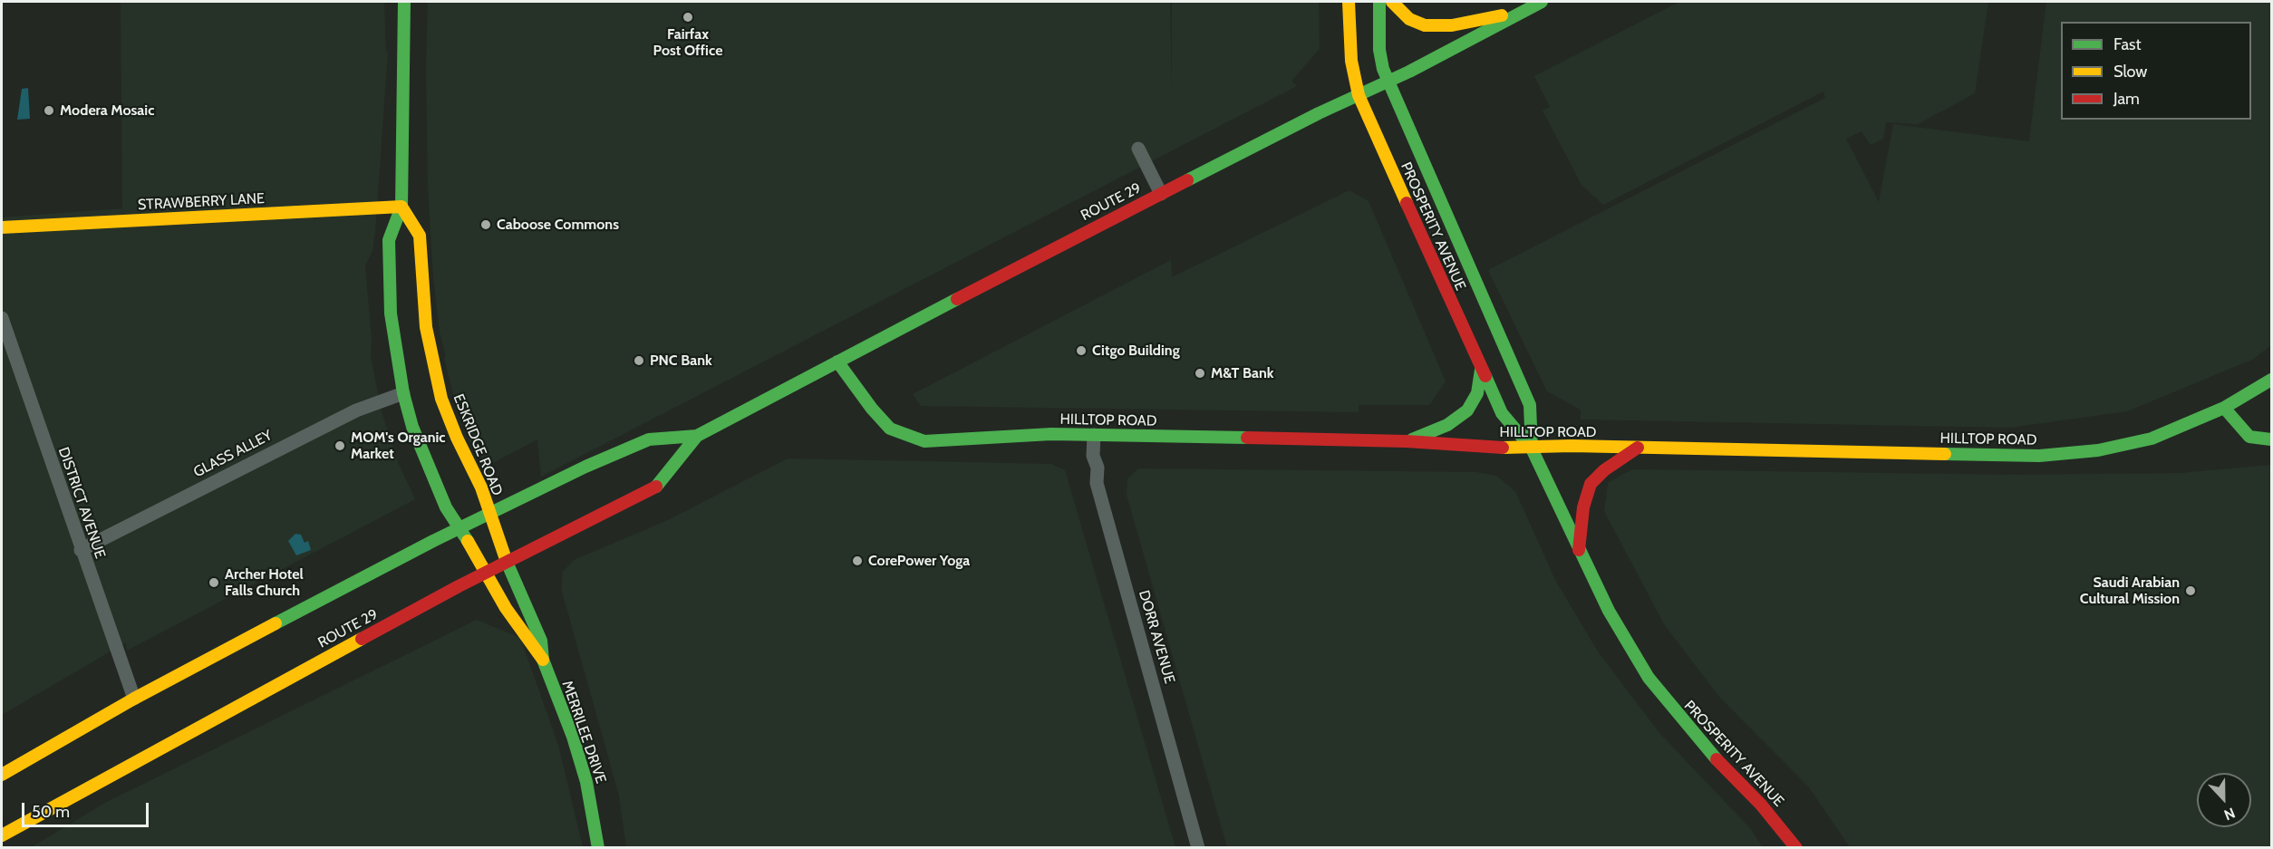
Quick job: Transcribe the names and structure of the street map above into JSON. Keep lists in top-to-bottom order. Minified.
{"streets":{"main road":["STRAWBERRY LANE","ROUTE 29","PROSPERITY AVENUE","HILLTOP ROAD","ESKRIDGE ROAD","MERRILEE DRIVE"],"street":["GLASS ALLEY","DISTRICT AVENUE","DORR AVENUE"]},"crossings":[["STRAWBERRY LANE","ESKRIDGE ROAD"],["ROUTE 29","PROSPERITY AVENUE"],["ROUTE 29","HILLTOP ROAD"],["ROUTE 29","ESKRIDGE ROAD"],["ROUTE 29","DISTRICT AVENUE"],["ROUTE 29","MERRILEE DRIVE"],["PROSPERITY AVENUE","HILLTOP ROAD"],["HILLTOP ROAD","DORR AVENUE"],["ESKRIDGE ROAD","MERRILEE DRIVE"],["GLASS ALLEY","DISTRICT AVENUE"]],"places":["Fairfax Post Office","Modera Mosaic","Caboose Commons","Citgo Building","PNC Bank","M&T Bank","MOM's Organic Market","CorePower Yoga","Archer Hotel Falls Church","Saudi Arabian Cultural Mission"],"legend":["Fast","Slow","Jam"],"scale_bar":"50 m","north":"bottom"}
